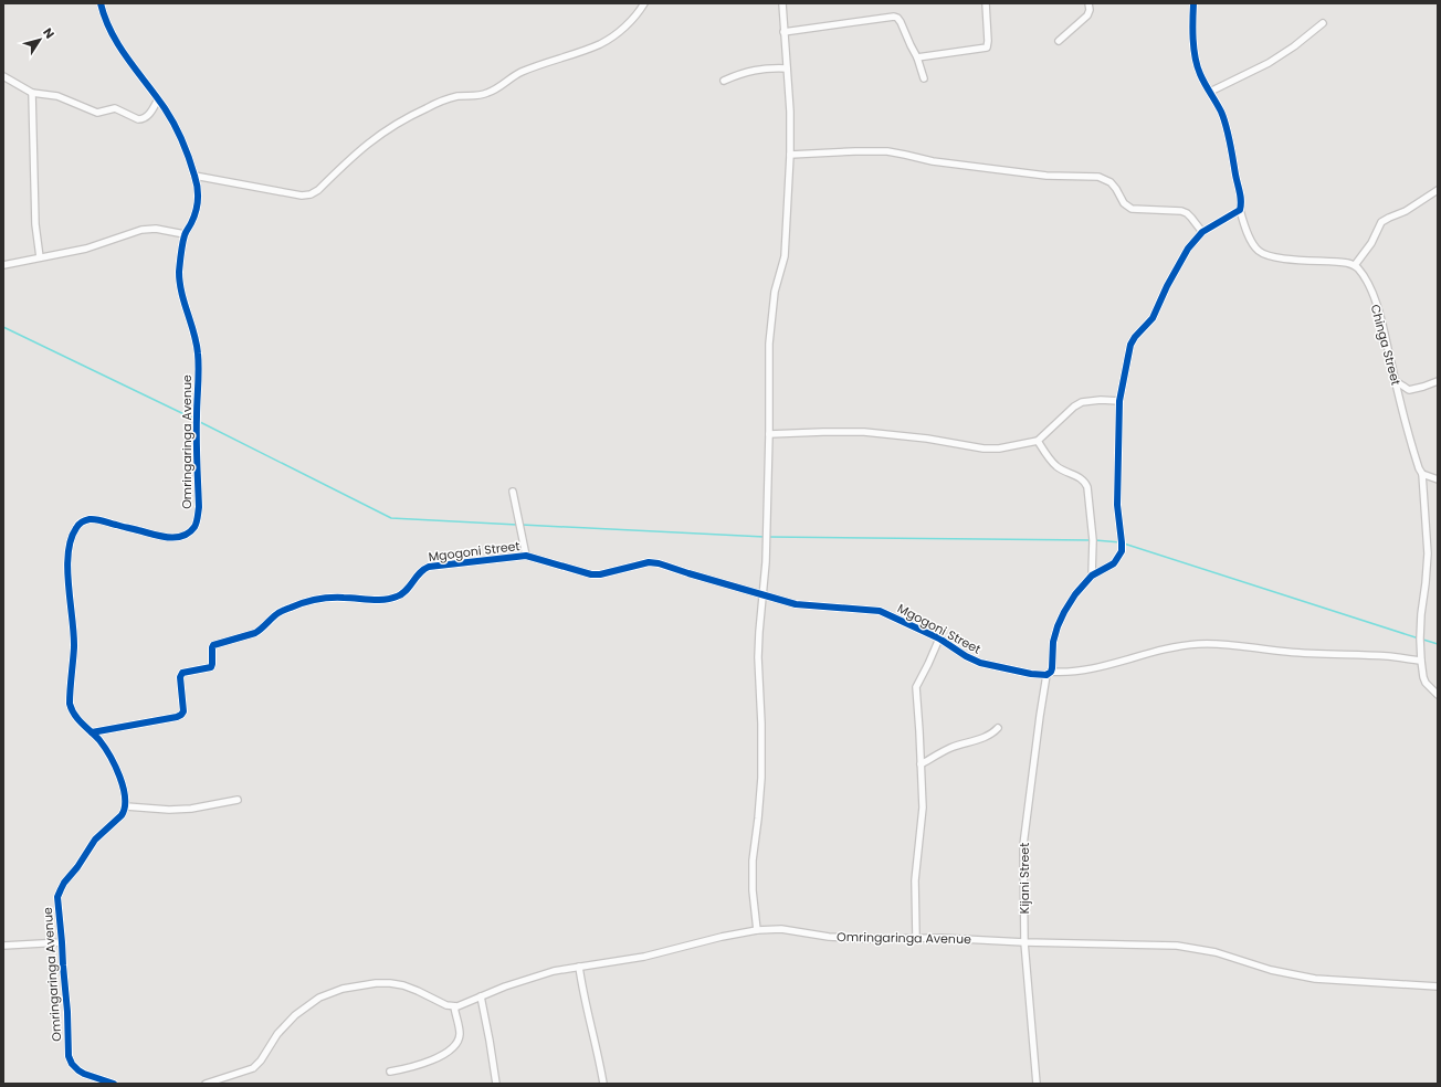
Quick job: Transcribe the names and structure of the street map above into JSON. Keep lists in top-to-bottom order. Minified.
{"streets":{"street":["Chinga Street","Omringaringa Avenue","Mgogoni Street","Kijani Street"]},"crossings":[["Chinga Street","Mgogoni Street"],["Omringaringa Avenue","Mgogoni Street"],["Omringaringa Avenue","Kijani Street"],["Mgogoni Street","Kijani Street"]],"north":"top right"}
